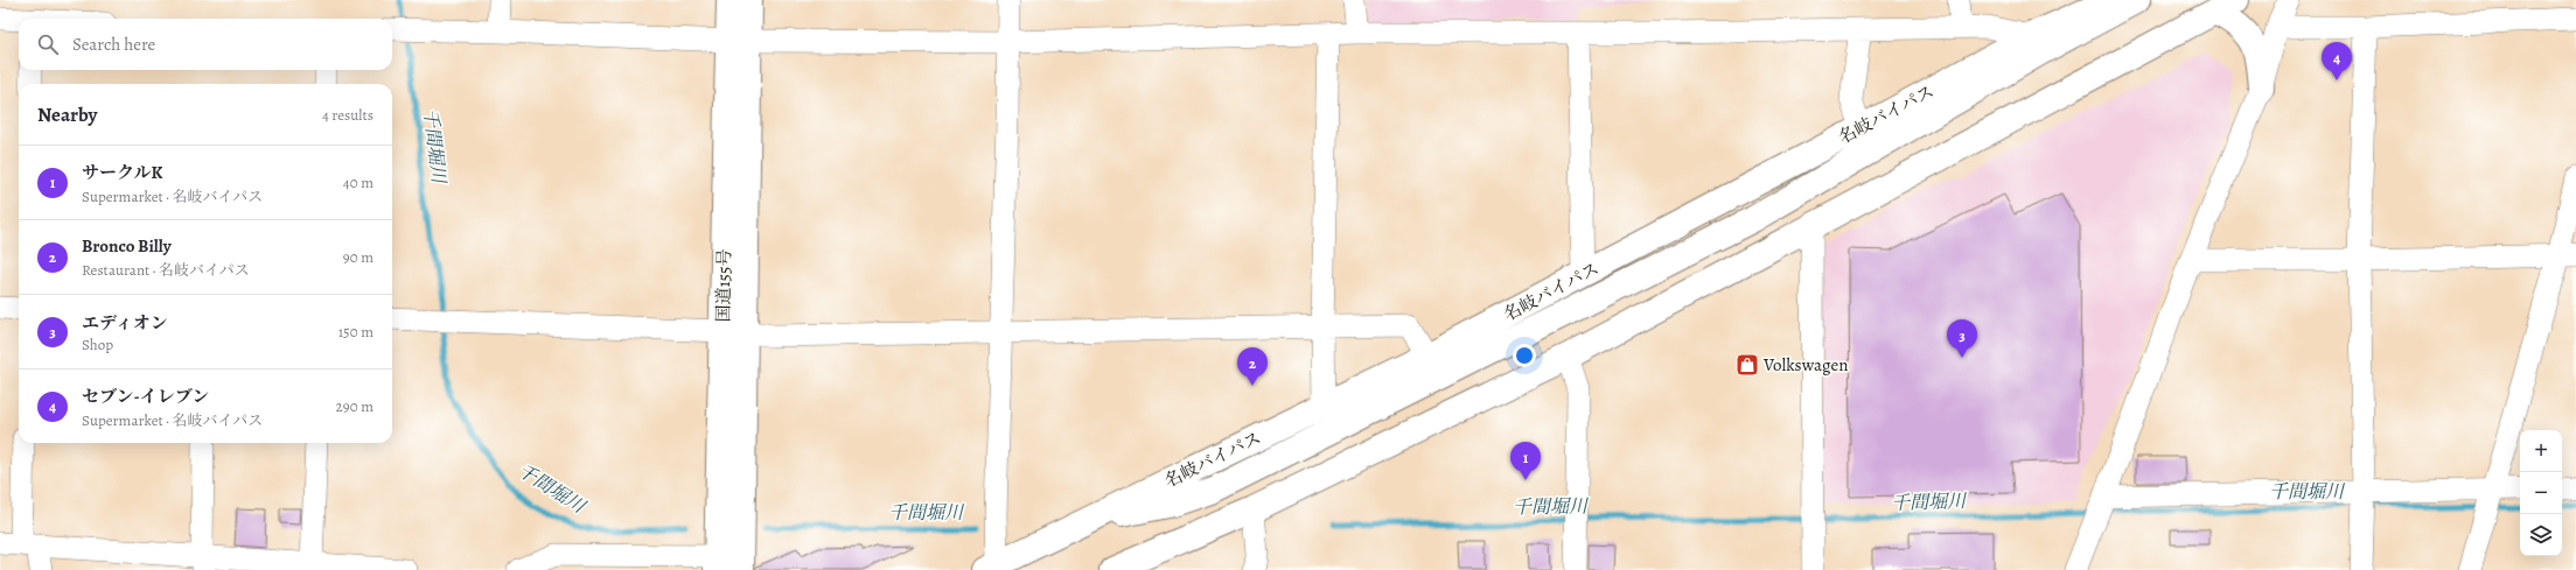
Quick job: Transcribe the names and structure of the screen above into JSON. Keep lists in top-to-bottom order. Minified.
{"streets":{"highway":["名岐バイパス","国道155号"]},"water":["千間堀川"],"places":{"shop":["Volkswagen"]},"page":{"search":"Search here","pins":["4","3","2","1"],"heading":["Nearby","4 results"],"list":[{"mark":"1","name":"サークルK","note":"Supermarket · 名岐バイパス","value":"40 m"},{"mark":"2","name":"Bronco Billy","note":"Restaurant · 名岐バイパス","value":"90 m"},{"mark":"3","name":"エディオン","note":"Shop","value":"150 m"},{"mark":"4","name":"セブン-イレブン","note":"Supermarket · 名岐バイパス","value":"290 m"}],"map_buttons":["+","−"]}}
